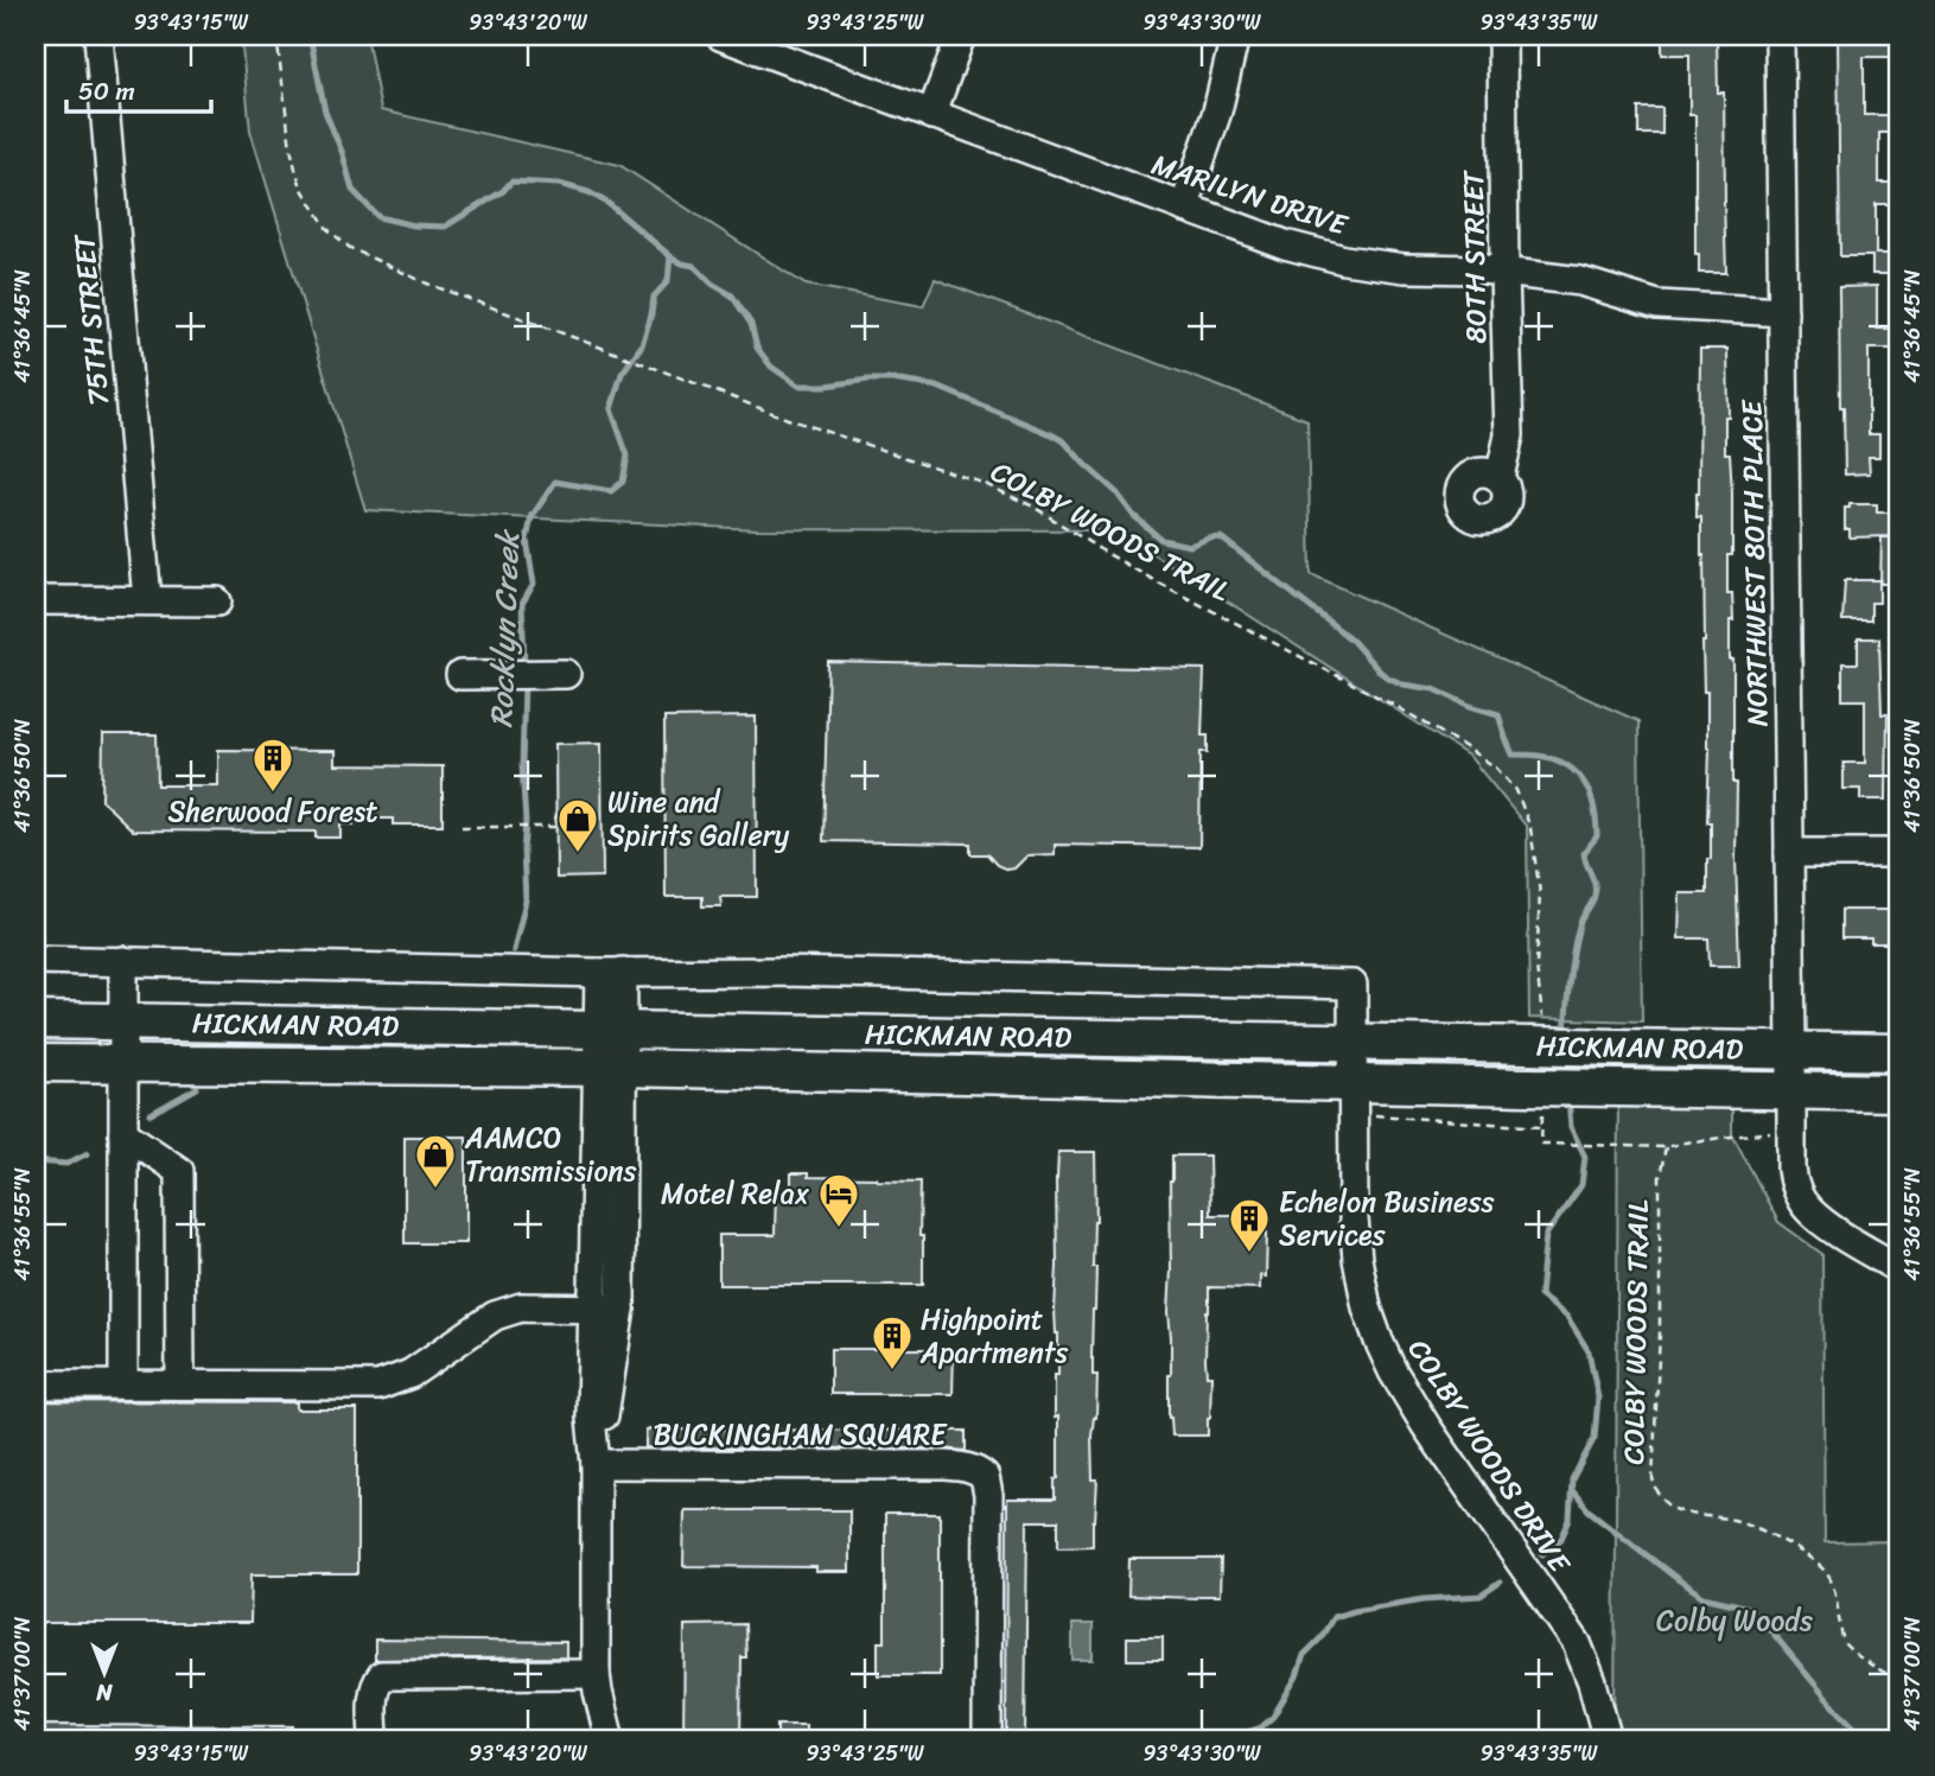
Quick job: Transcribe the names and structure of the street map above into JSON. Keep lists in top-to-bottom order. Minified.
{"streets":{"main road":["HICKMAN ROAD"],"street":["MARILYN DRIVE","80TH STREET","75TH STREET","NORTHWEST 80TH PLACE","BUCKINGHAM SQUARE","COLBY WOODS DRIVE"],"path":["COLBY WOODS TRAIL"]},"crossings":[["MARILYN DRIVE","80TH STREET"],["MARILYN DRIVE","NORTHWEST 80TH PLACE"],["COLBY WOODS TRAIL","HICKMAN ROAD"],["NORTHWEST 80TH PLACE","HICKMAN ROAD"],["HICKMAN ROAD","COLBY WOODS DRIVE"]],"water":["Rocklyn Creek"],"parks":["Colby Woods"],"places":{"building":["Sherwood Forest","Echelon Business Services","Highpoint Apartments"],"shop":["Wine and Spirits Gallery","AAMCO Transmissions"],"hotel":["Motel Relax"]},"scale_bar":"50 m","north":"bottom","coordinates":["93°43'15\"W","93°43'20\"W","93°43'25\"W","93°43'30\"W","93°43'35\"W","41°36'45\"N","41°36'50\"N","41°36'55\"N","41°37'00\"N"]}
